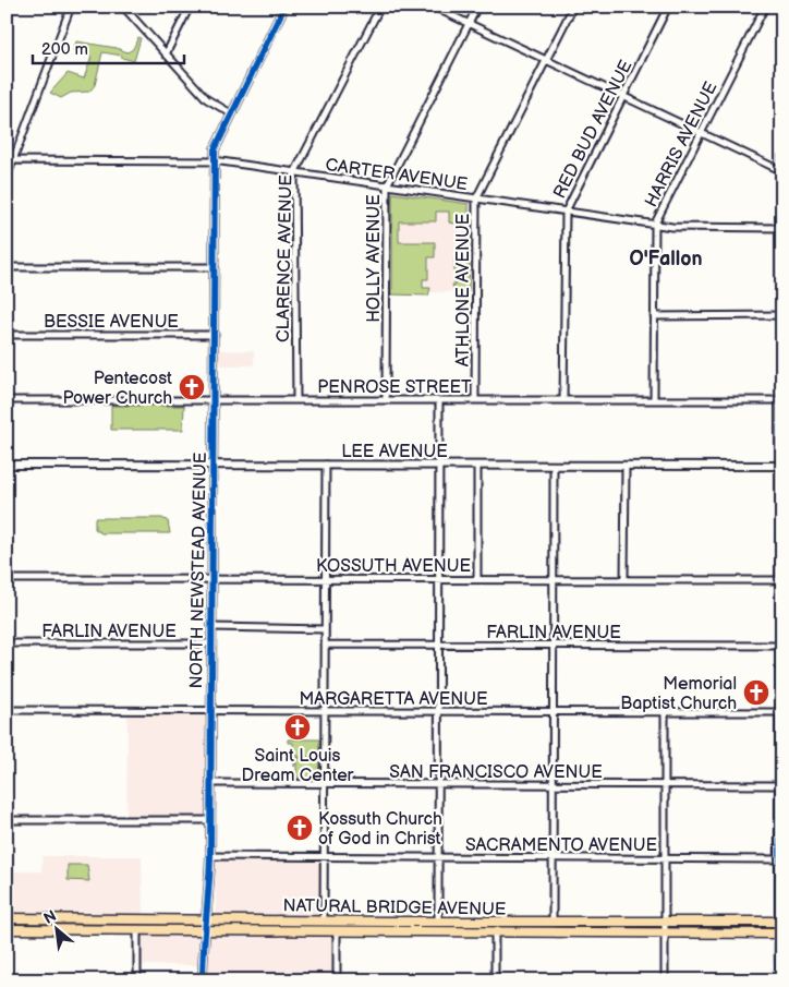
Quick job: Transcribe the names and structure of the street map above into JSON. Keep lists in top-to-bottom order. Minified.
{"streets":{"main road":["NATURAL BRIDGE AVENUE"],"street":["RED BUD AVENUE","HARRIS AVENUE","CARTER AVENUE","CLARENCE AVENUE","HOLLY AVENUE","ATHLONE AVENUE","BESSIE AVENUE","PENROSE STREET","LEE AVENUE","KOSSUTH AVENUE","NORTH NEWSTEAD AVENUE","FARLIN AVENUE","MARGARETTA AVENUE","SAN FRANCISCO AVENUE","SACRAMENTO AVENUE"]},"crossings":[["RED BUD AVENUE","CARTER AVENUE"],["RED BUD AVENUE","PENROSE STREET"],["HARRIS AVENUE","CARTER AVENUE"],["HARRIS AVENUE","PENROSE STREET"],["CARTER AVENUE","CLARENCE AVENUE"],["CARTER AVENUE","HOLLY AVENUE"],["CARTER AVENUE","ATHLONE AVENUE"],["CARTER AVENUE","NORTH NEWSTEAD AVENUE"],["CLARENCE AVENUE","PENROSE STREET"],["HOLLY AVENUE","PENROSE STREET"],["ATHLONE AVENUE","PENROSE STREET"],["BESSIE AVENUE","NORTH NEWSTEAD AVENUE"],["PENROSE STREET","NORTH NEWSTEAD AVENUE"],["LEE AVENUE","NORTH NEWSTEAD AVENUE"],["KOSSUTH AVENUE","NORTH NEWSTEAD AVENUE"],["NORTH NEWSTEAD AVENUE","FARLIN AVENUE"],["NORTH NEWSTEAD AVENUE","MARGARETTA AVENUE"],["NORTH NEWSTEAD AVENUE","SAN FRANCISCO AVENUE"],["NORTH NEWSTEAD AVENUE","SACRAMENTO AVENUE"],["NORTH NEWSTEAD AVENUE","NATURAL BRIDGE AVENUE"]],"districts":["O'Fallon"],"places":{"church":["Pentecost Power Church","Memorial Baptist Church","Saint Louis Dream Center","Kossuth Church of God in Christ"]},"scale_bar":"200 m","north":"top left"}
